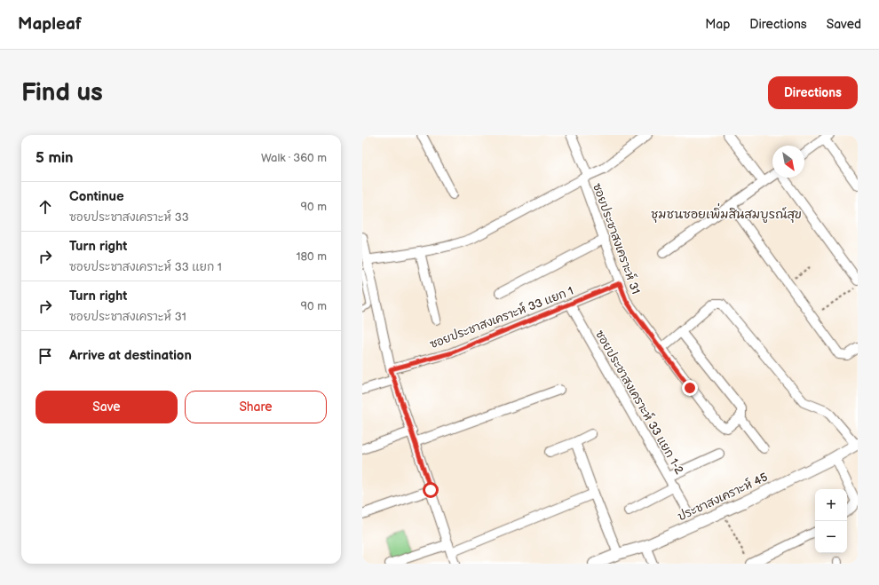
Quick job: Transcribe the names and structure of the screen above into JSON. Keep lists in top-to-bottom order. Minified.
{"streets":{"street":["ซอยประชาสงเคราะห์ 31","ซอยประชาสงเคราะห์ 33 แยก 1","ซอยประชาสงเคราะห์ 33 แยก 1-2","ประชาสงเคราะห์ 45"]},"crossings":[["ซอยประชาสงเคราะห์ 31","ซอยประชาสงเคราะห์ 33 แยก 1"],["ซอยประชาสงเคราะห์ 33 แยก 1","ซอยประชาสงเคราะห์ 33 แยก 1-2"]],"districts":["ชุมชนซอยเพิ่มสินสมบูรณ์สุข"],"north":"bottom right","page":{"header":"Mapleaf","nav":["Map","Directions","Saved"],"buttons":["Directions",["Save","Share"]],"title":"Find us","heading":["5 min","Walk · 360 m"],"list":[["Continue","ซอยประชาสงเคราะห์ 33","90 m"],["Turn right","ซอยประชาสงเคราะห์ 33 แยก 1","180 m"],["Turn right","ซอยประชาสงเคราะห์ 31","90 m"],"Arrive at destination"],"map_buttons":["+","−"]}}
